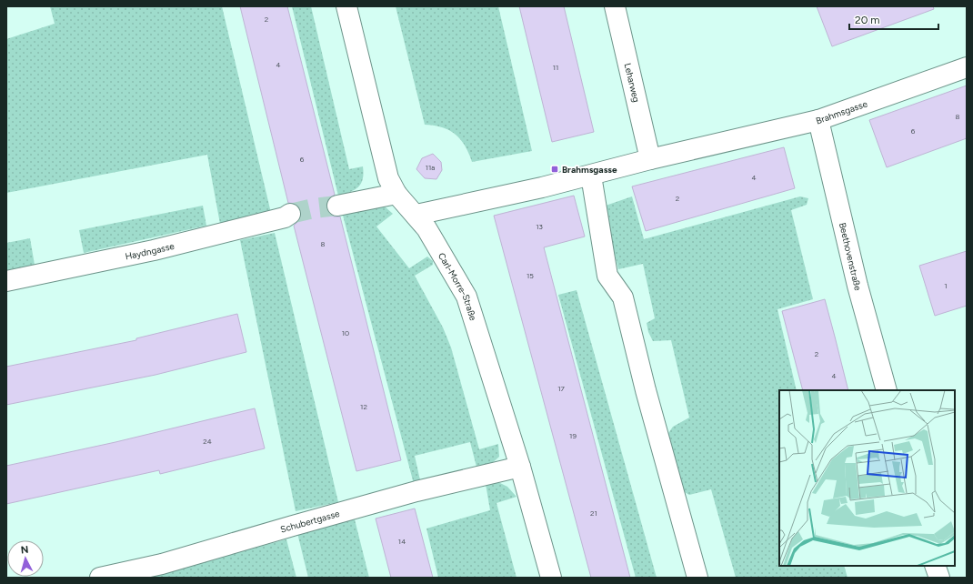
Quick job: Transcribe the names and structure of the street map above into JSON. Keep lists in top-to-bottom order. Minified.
{"streets":{"street":["Leharweg","Brahmsgasse","Haydngasse","Beethovenstraße","Carl-Morre-Straße","Schubertgasse"]},"crossings":[["Leharweg","Brahmsgasse"],["Brahmsgasse","Beethovenstraße"],["Brahmsgasse","Carl-Morre-Straße"],["Carl-Morre-Straße","Schubertgasse"]],"places":{"transit":["Brahmsgasse"]},"house_numbers":["2","4","11","8","6","6","11a","4","2","13","8","15","1","10","2","4","17","12","19","24","21","14"],"scale_bar":"20 m","north":"top"}
